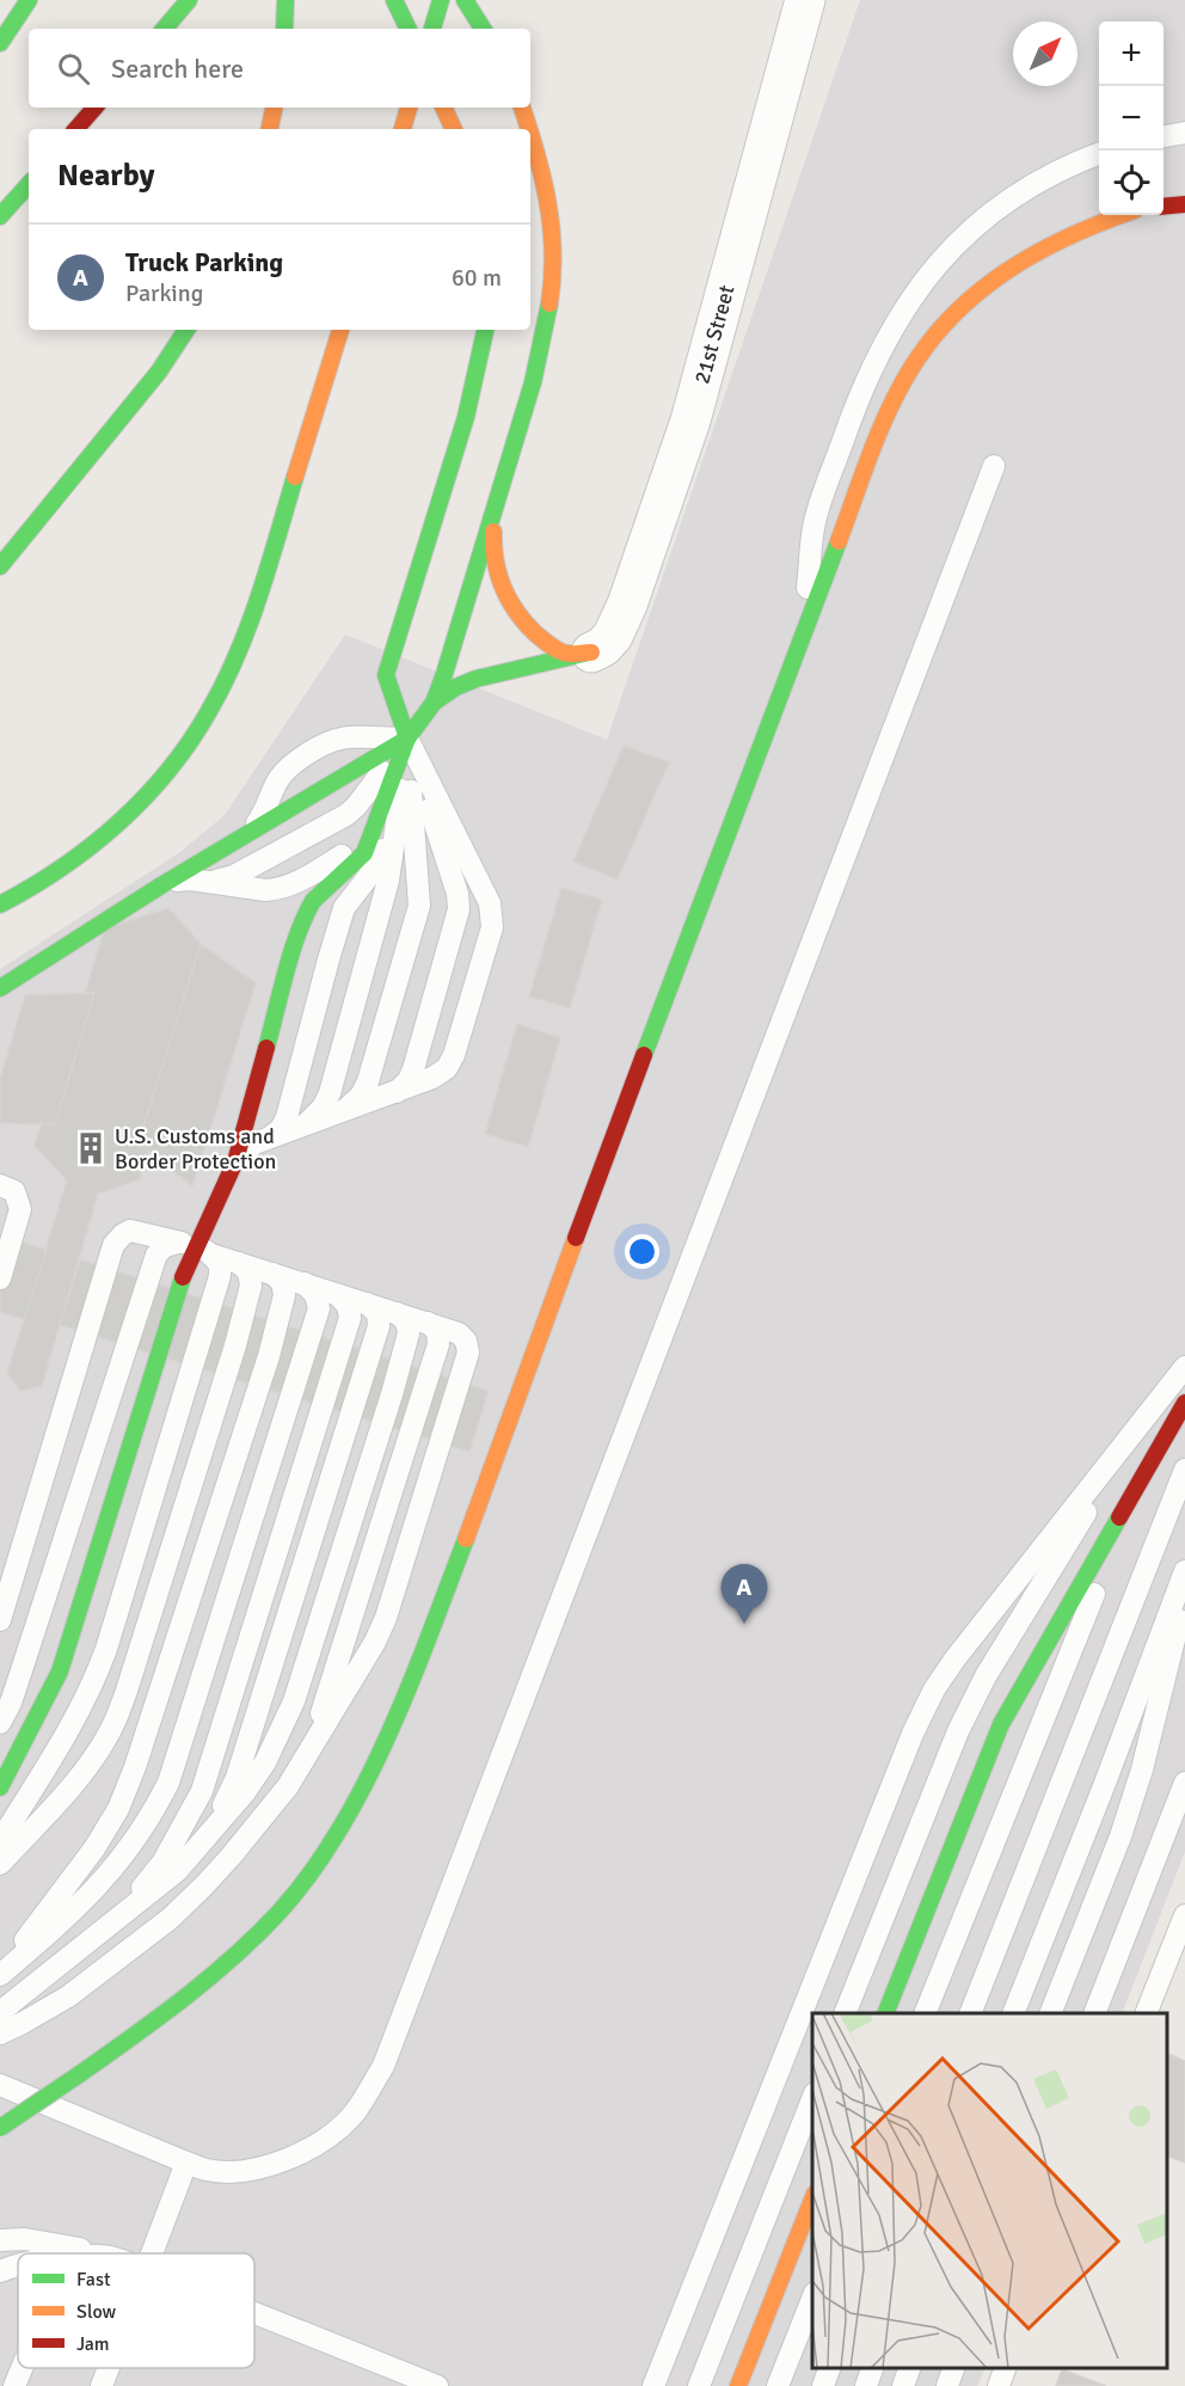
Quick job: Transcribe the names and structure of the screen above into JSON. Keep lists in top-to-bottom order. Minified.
{"streets":{"street":["21st Street"]},"places":{"building":["U.S. Customs and Border Protection"]},"legend":["Fast","Slow","Jam"],"north":"top right","page":{"map_buttons":["+","−"],"search":"Search here","heading":"Nearby","list":[{"mark":"A","name":"Truck Parking","note":"Parking","value":"60 m"}],"pins":"A"}}
